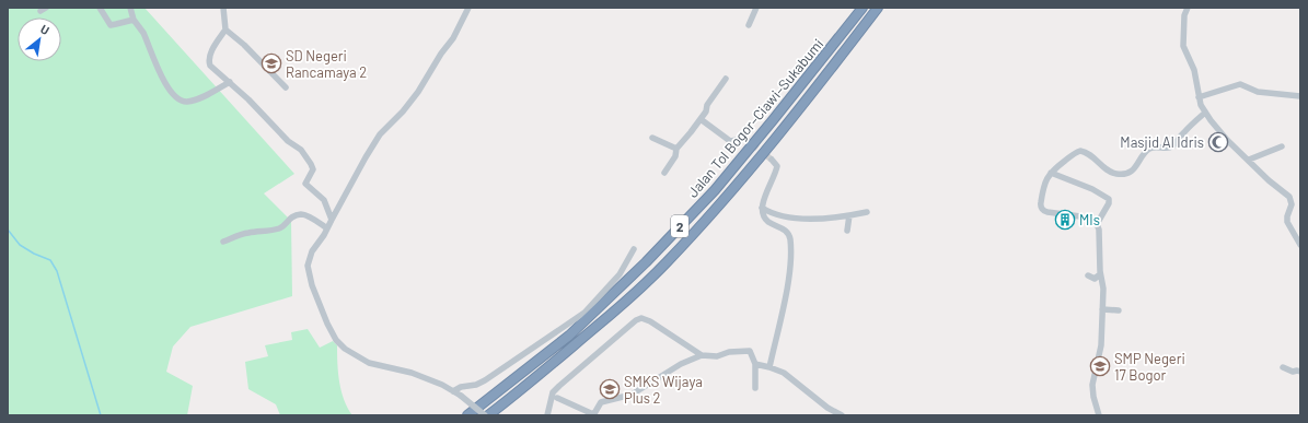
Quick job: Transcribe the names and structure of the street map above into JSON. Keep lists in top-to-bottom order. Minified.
{"streets":{"highway":["Jalan Tol Bogor–Ciawi–Sukabumi","2"]},"places":{"school or university":["SD Negeri Rancamaya 2","SMP Negeri 17 Bogor","SMKS Wijaya Plus 2"],"mosque":["Masjid Al Idris"],"building":["MIs"]},"north":"top right"}
